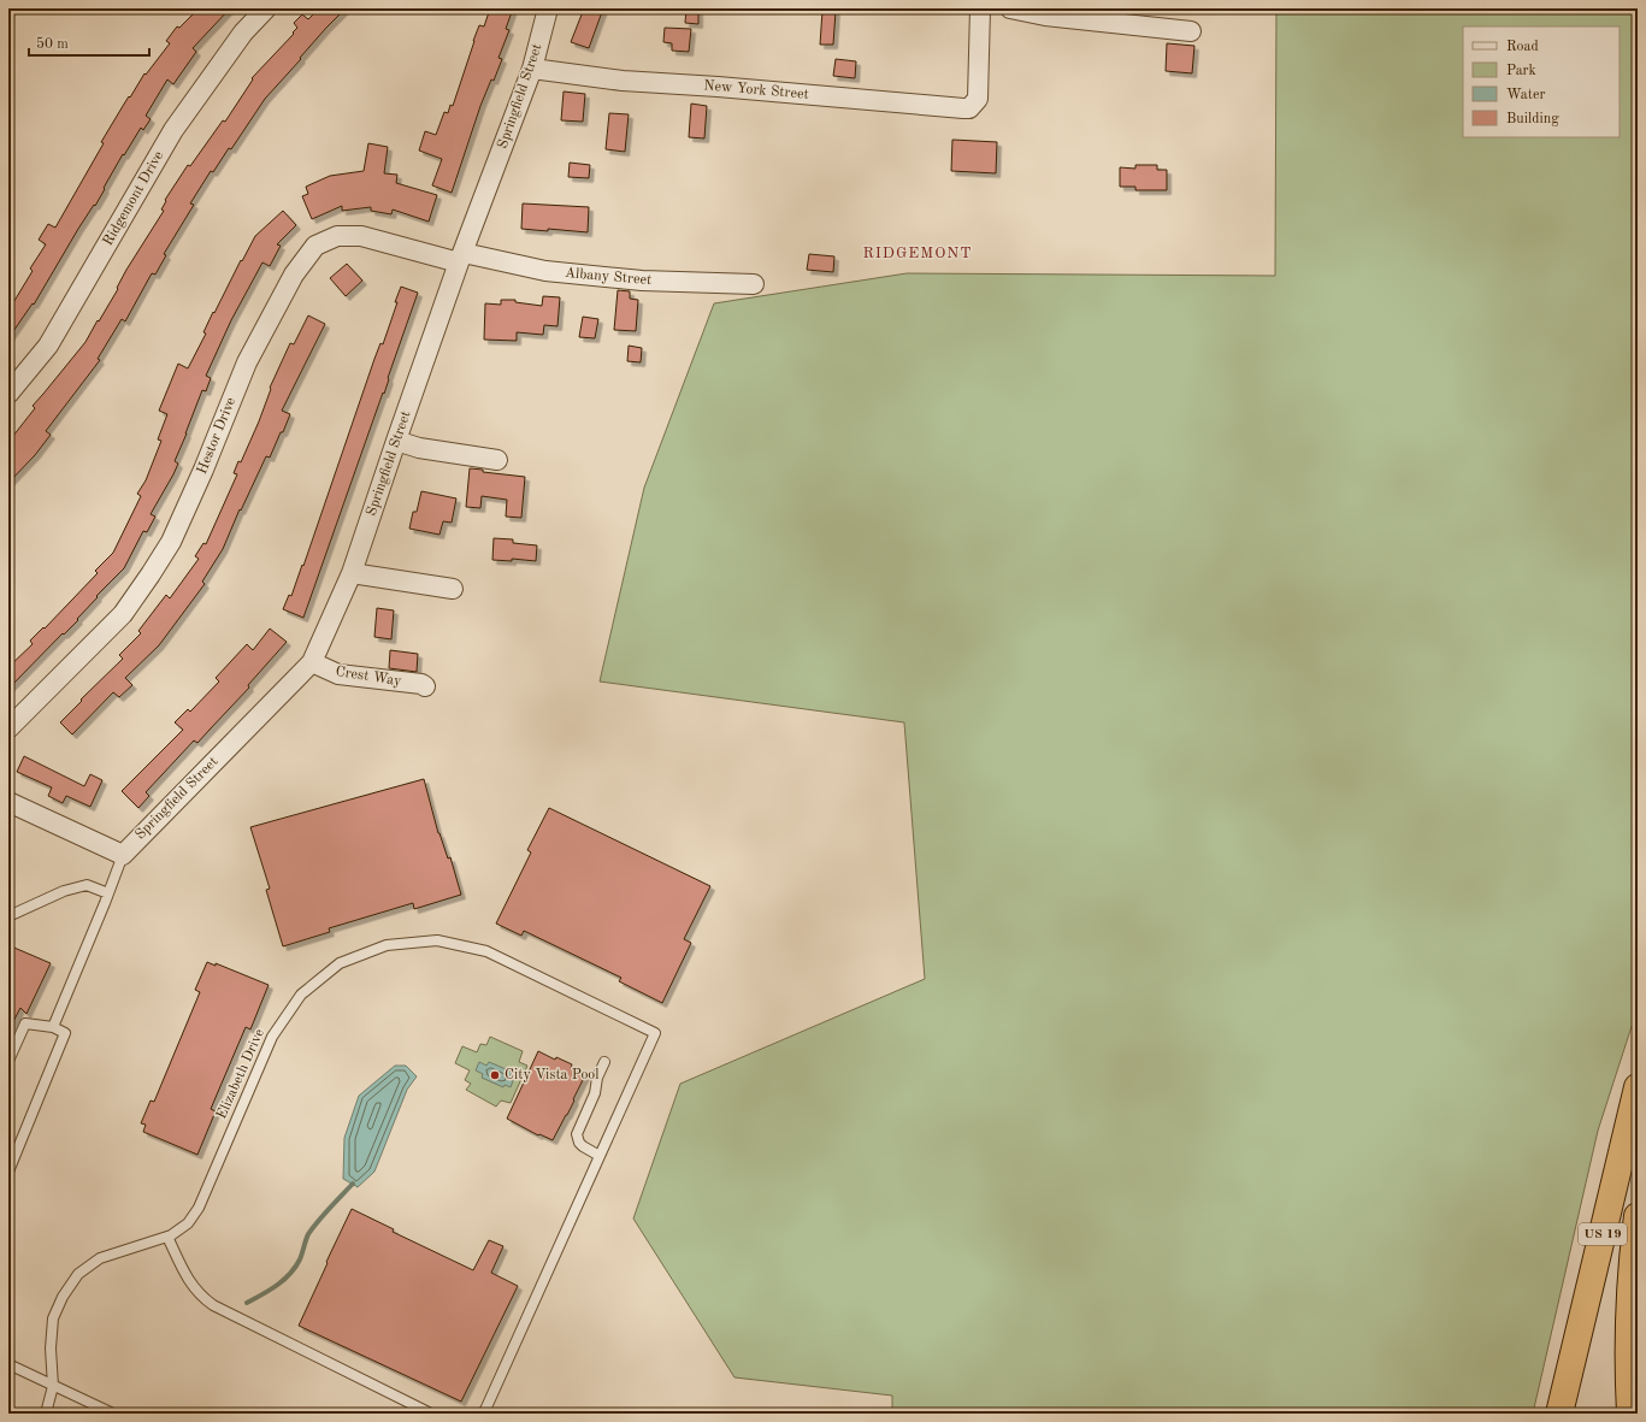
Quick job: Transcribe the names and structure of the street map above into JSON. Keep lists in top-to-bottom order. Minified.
{"streets":{"highway":["US 19"],"street":["New York Street","Springfield Street","Ridgemont Drive","Albany Street","Hestor Drive","Crest Way"],"lane":["Elizabeth Drive"]},"crossings":[["New York Street","Springfield Street"],["Springfield Street","Albany Street"],["Springfield Street","Hestor Drive"],["Springfield Street","Crest Way"],["Albany Street","Hestor Drive"]],"districts":["RIDGEMONT"],"places":["City Vista Pool"],"legend":["Road","Park","Water","Building"],"scale_bar":"50 m"}
